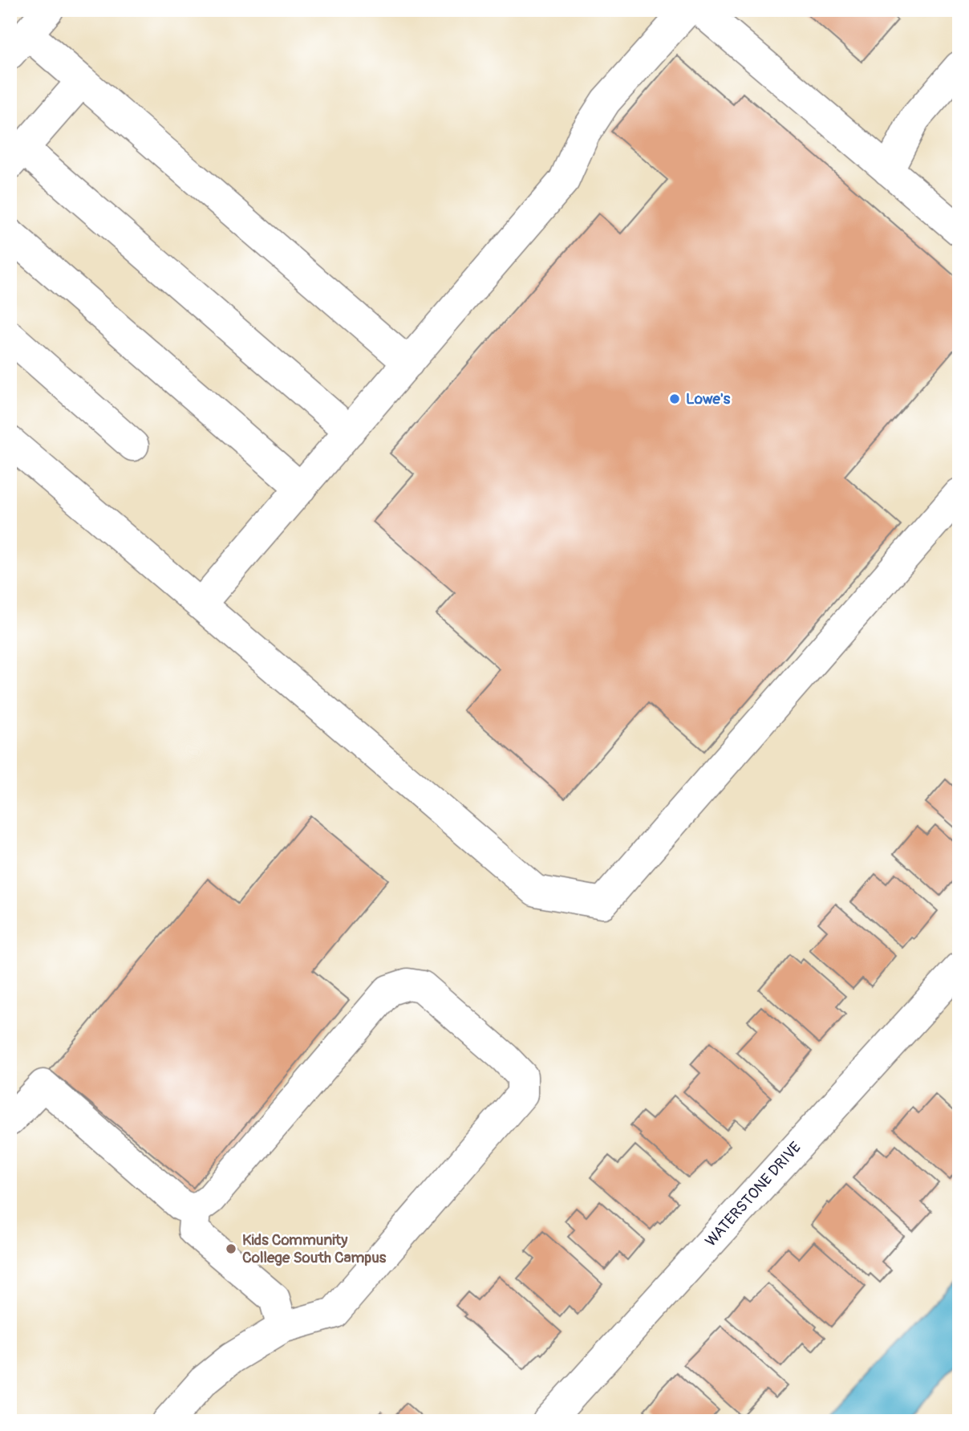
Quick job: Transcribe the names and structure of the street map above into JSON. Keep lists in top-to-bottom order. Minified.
{"streets":{"street":["WATERSTONE DRIVE"]},"places":["Lowe's","Kids Community College South Campus"]}
